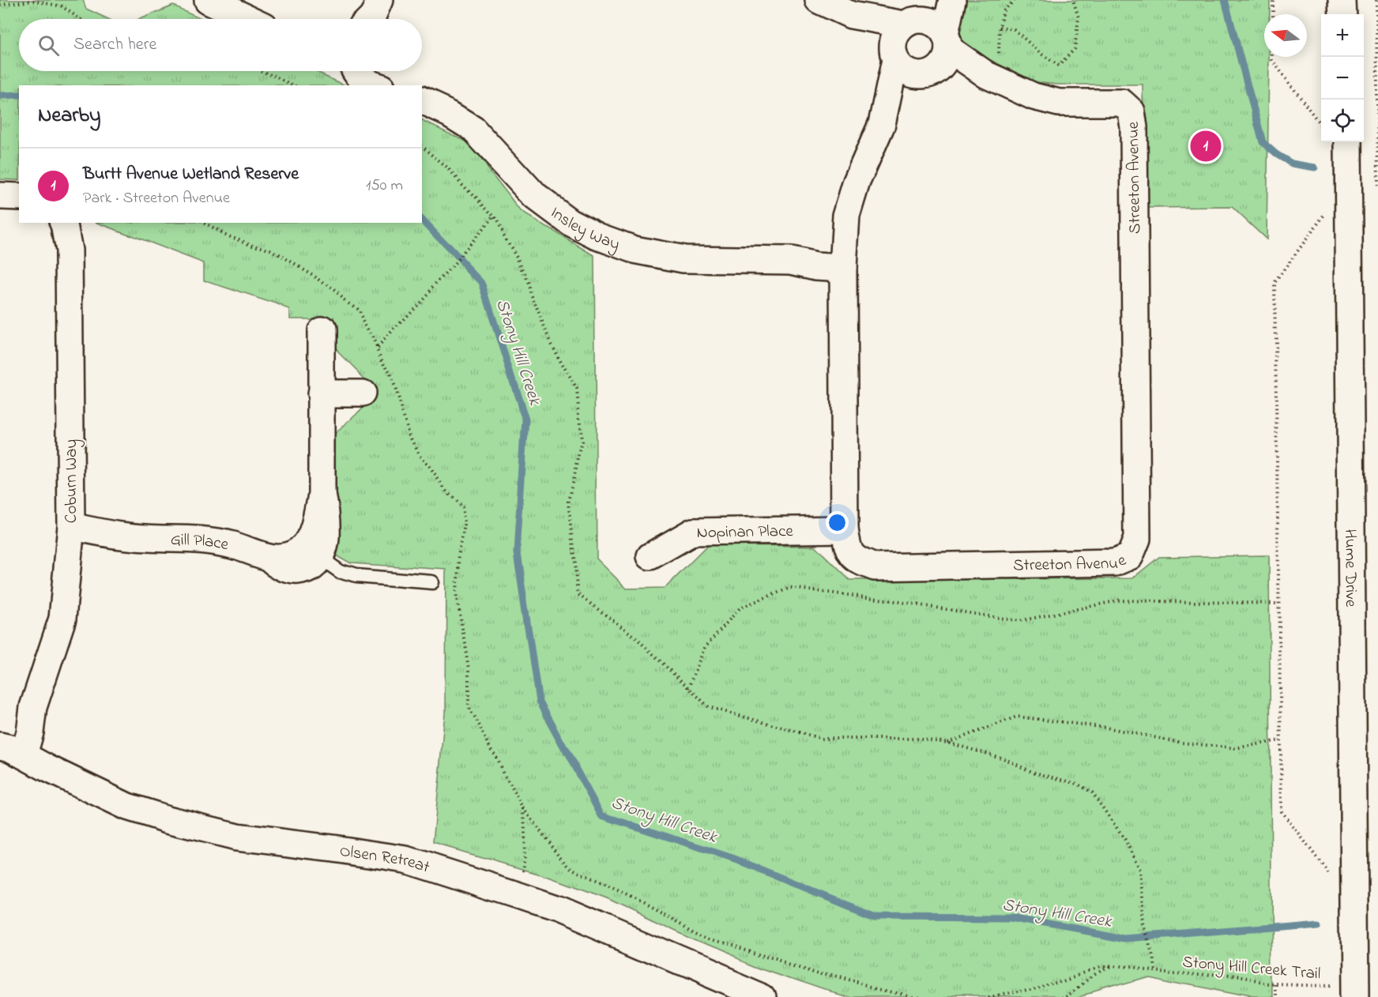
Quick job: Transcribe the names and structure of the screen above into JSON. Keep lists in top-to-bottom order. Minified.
{"streets":{"street":["Streeton Avenue","Insley Way","Coburn Way","Nopinan Place","Gill Place","Hume Drive","Olsen Retreat"],"path":["Stony Hill Creek Trail"]},"crossings":[["Streeton Avenue","Insley Way"],["Streeton Avenue","Nopinan Place"],["Coburn Way","Gill Place"],["Coburn Way","Olsen Retreat"],["Hume Drive","Stony Hill Creek Trail"]],"water":["Stony Hill Creek"],"north":"left","page":{"map_buttons":["+","−"],"search":"Search here","heading":"Nearby","pins":"1","list":[{"mark":"1","name":"Burtt Avenue Wetland Reserve","note":"Park · Streeton Avenue","value":"150 m"}]}}
